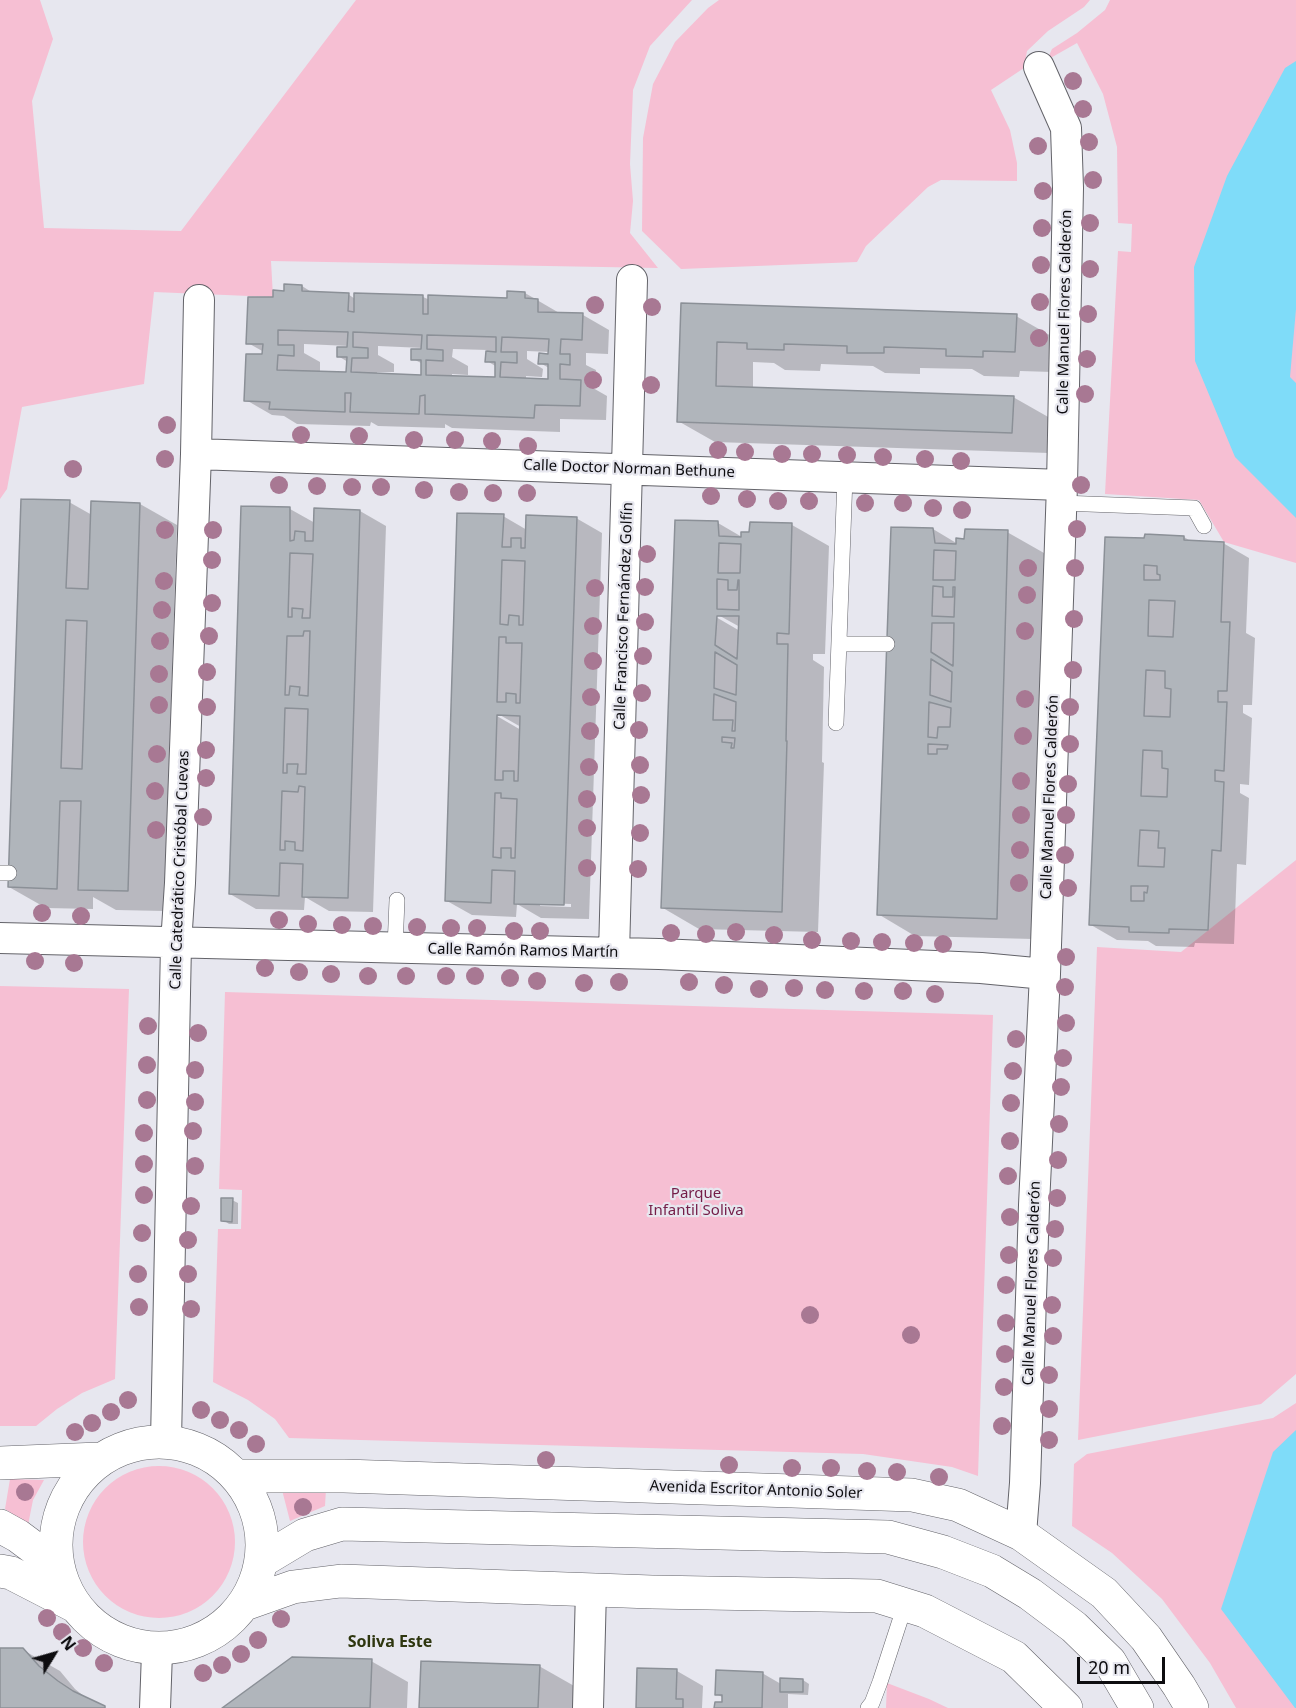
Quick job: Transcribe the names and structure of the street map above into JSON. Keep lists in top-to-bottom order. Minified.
{"streets":{"street":["Calle Manuel Flores Calderón","Calle Doctor Norman Bethune","Calle Francisco Fernández Golfín","Calle Catedrático Cristóbal Cuevas","Calle Ramón Ramos Martín","Avenida Escritor Antonio Soler"]},"crossings":[["Calle Manuel Flores Calderón","Calle Doctor Norman Bethune"],["Calle Manuel Flores Calderón","Calle Ramón Ramos Martín"],["Calle Manuel Flores Calderón","Avenida Escritor Antonio Soler"],["Calle Doctor Norman Bethune","Calle Francisco Fernández Golfín"],["Calle Doctor Norman Bethune","Calle Catedrático Cristóbal Cuevas"],["Calle Francisco Fernández Golfín","Calle Ramón Ramos Martín"],["Calle Catedrático Cristóbal Cuevas","Calle Ramón Ramos Martín"],["Calle Catedrático Cristóbal Cuevas","Avenida Escritor Antonio Soler"]],"districts":["Soliva Este"],"parks":["Parque Infantil Soliva"],"scale_bar":"20 m","north":"top right"}
